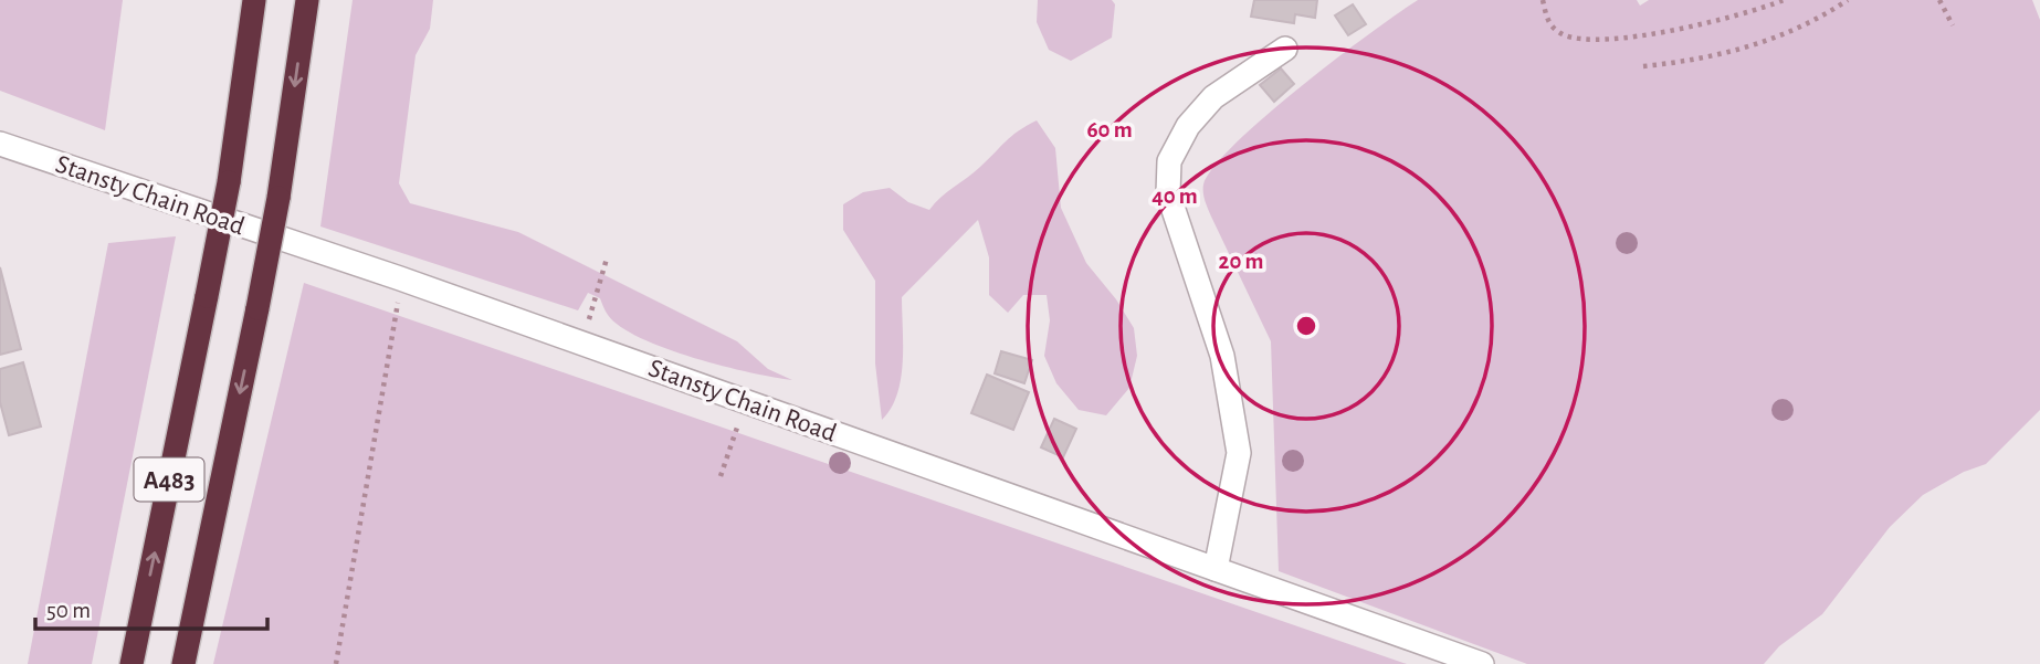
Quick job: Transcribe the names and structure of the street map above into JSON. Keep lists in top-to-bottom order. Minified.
{"streets":{"highway":["A483"],"street":["Stansty Chain Road"]},"scale_bar":"50 m","rings":["60 m","40 m","20 m"]}
